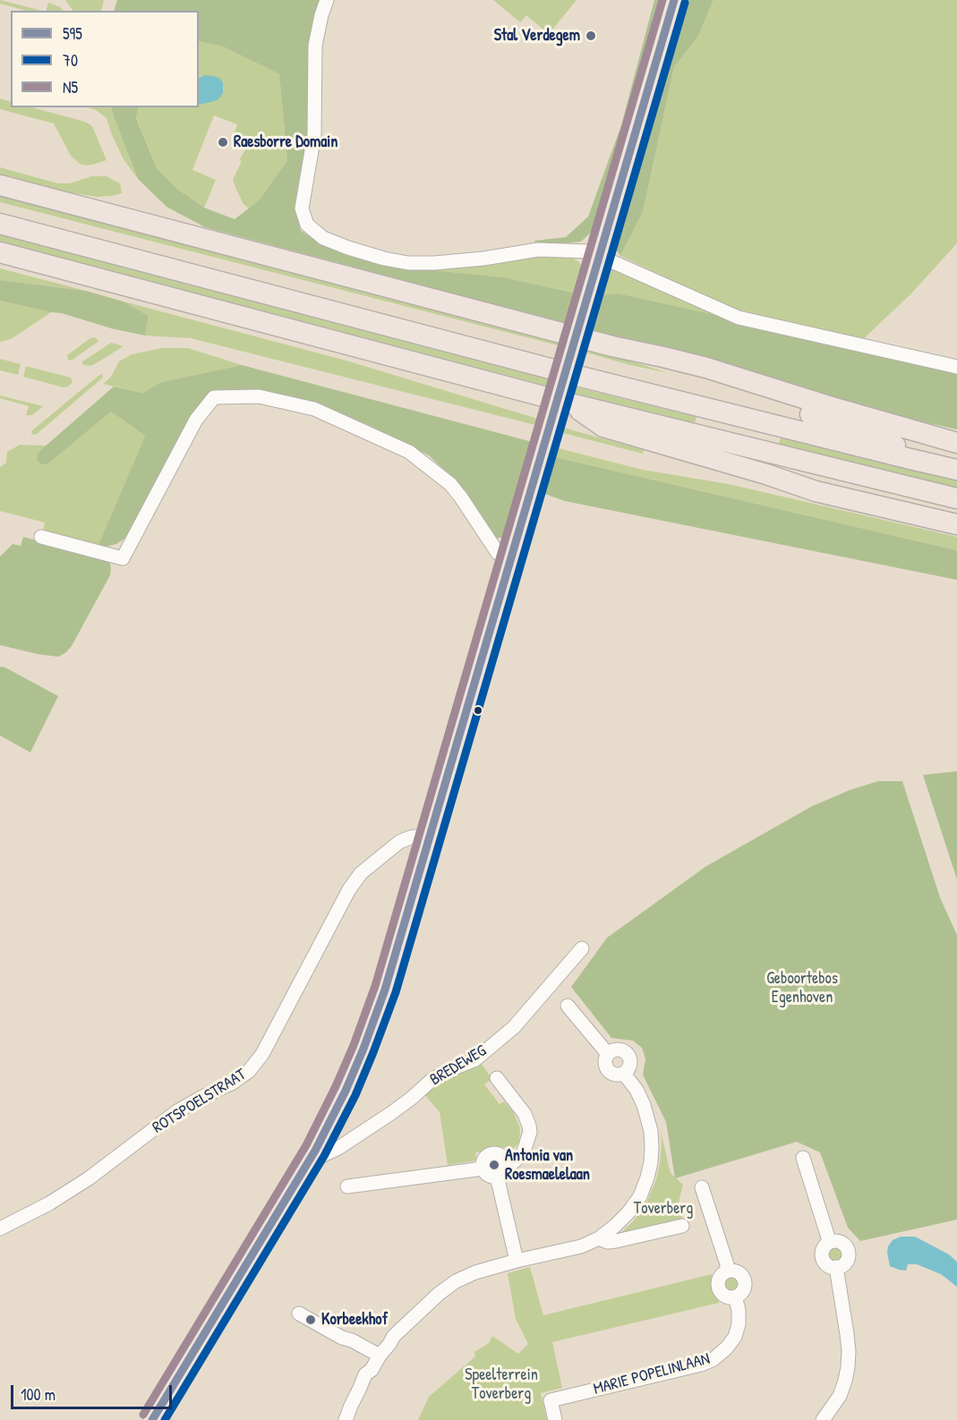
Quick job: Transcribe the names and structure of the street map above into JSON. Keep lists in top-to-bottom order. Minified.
{"streets":{"street":["BREDEWEG","ROTSPOELSTRAAT","MARIE POPELINLAAN"]},"parks":["Geboortebos Egenhoven","Toverberg","Speelterrein Toverberg"],"places":["Stal Verdegem","Raesborre Domain","Antonia van Roesmaelelaan","Korbeekhof"],"lines":["transit line 595","transit line N5","transit line 70"],"legend":["595","70","N5"],"scale_bar":"100 m"}
